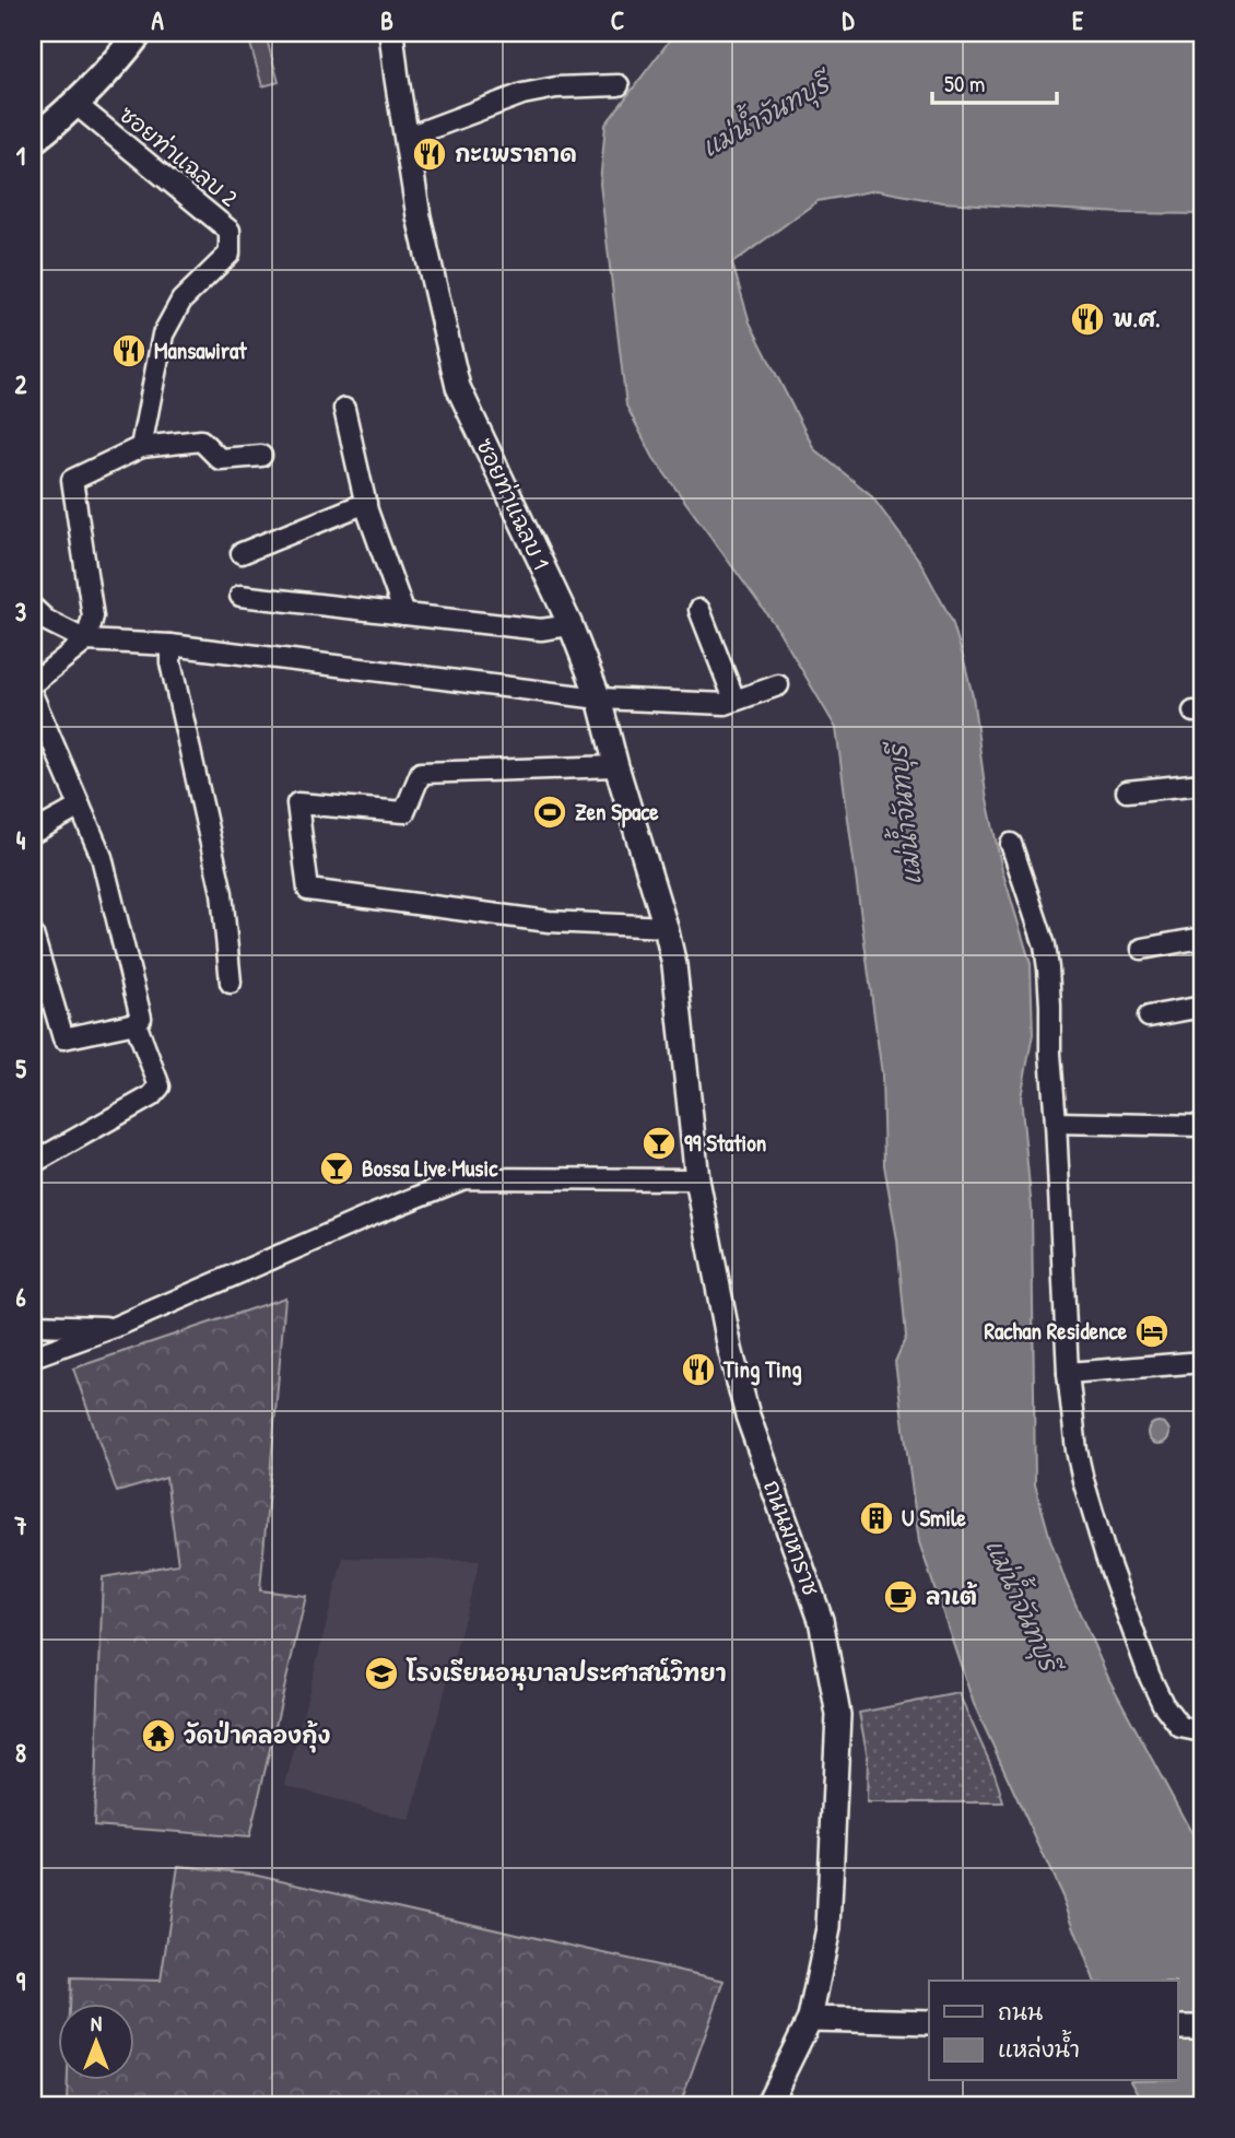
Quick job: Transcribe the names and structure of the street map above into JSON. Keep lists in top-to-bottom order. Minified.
{"streets":{"street":["ซอยท่าแฉลบ 2","ซอยท่าแฉลบ 1","ถนนมหาราช"]},"crossings":[["ซอยท่าแฉลบ 1","ถนนมหาราช"]],"water":["แม่น้ำจันทบุรี"],"places":{"restaurant":["กะเพราถาด","พ.ศ.","Mansawirat","Ting Ting"],"sports":["Zen Space"],"bar":["99 Station","Bossa Live Music"],"hotel":["Rachan Residence"],"building":["U Smile"],"cafe":["ลาเต้"],"school or university":["โรงเรียนอนุบาลประศาสน์วิทยา"],"temple":["วัดป่าคลองกุ้ง"]},"legend":["ถนน","แหล่งน้ำ"],"scale_bar":"50 m","north":"top","grid":{"columns":["A","B","C","D","E"],"rows":["1","2","3","4","5","6","7","8","9"]}}
